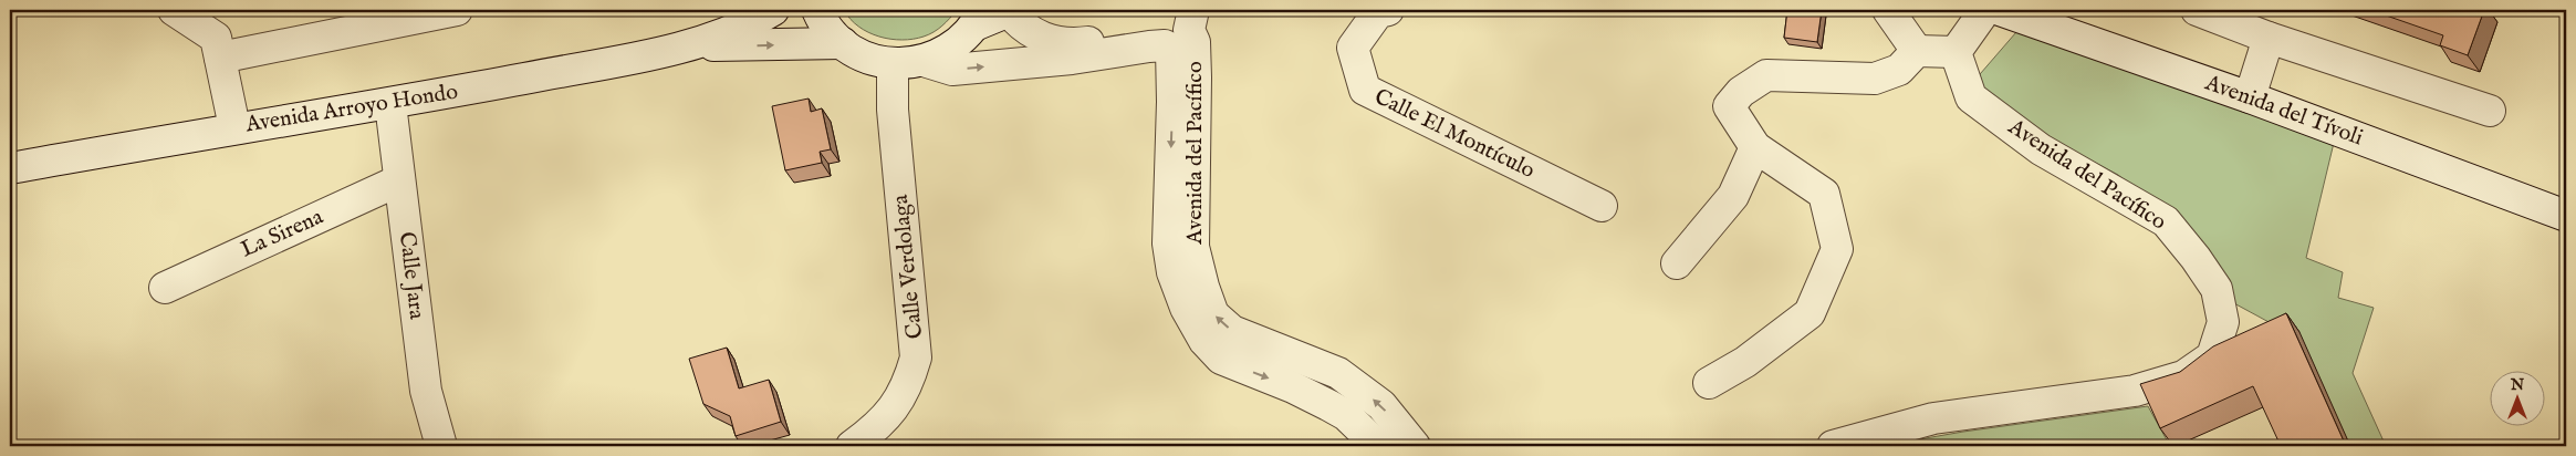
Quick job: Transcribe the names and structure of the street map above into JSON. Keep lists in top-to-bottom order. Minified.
{"streets":{"street":["Avenida Arroyo Hondo","Avenida del Tívoli","Calle El Montículo","Avenida del Pacífico","La Sirena","Calle Verdolaga","Calle Jara"]},"crossings":[["Avenida Arroyo Hondo","Calle Jara"],["La Sirena","Calle Jara"]],"one_way":["Avenida del Pacífico"],"north":"top"}
